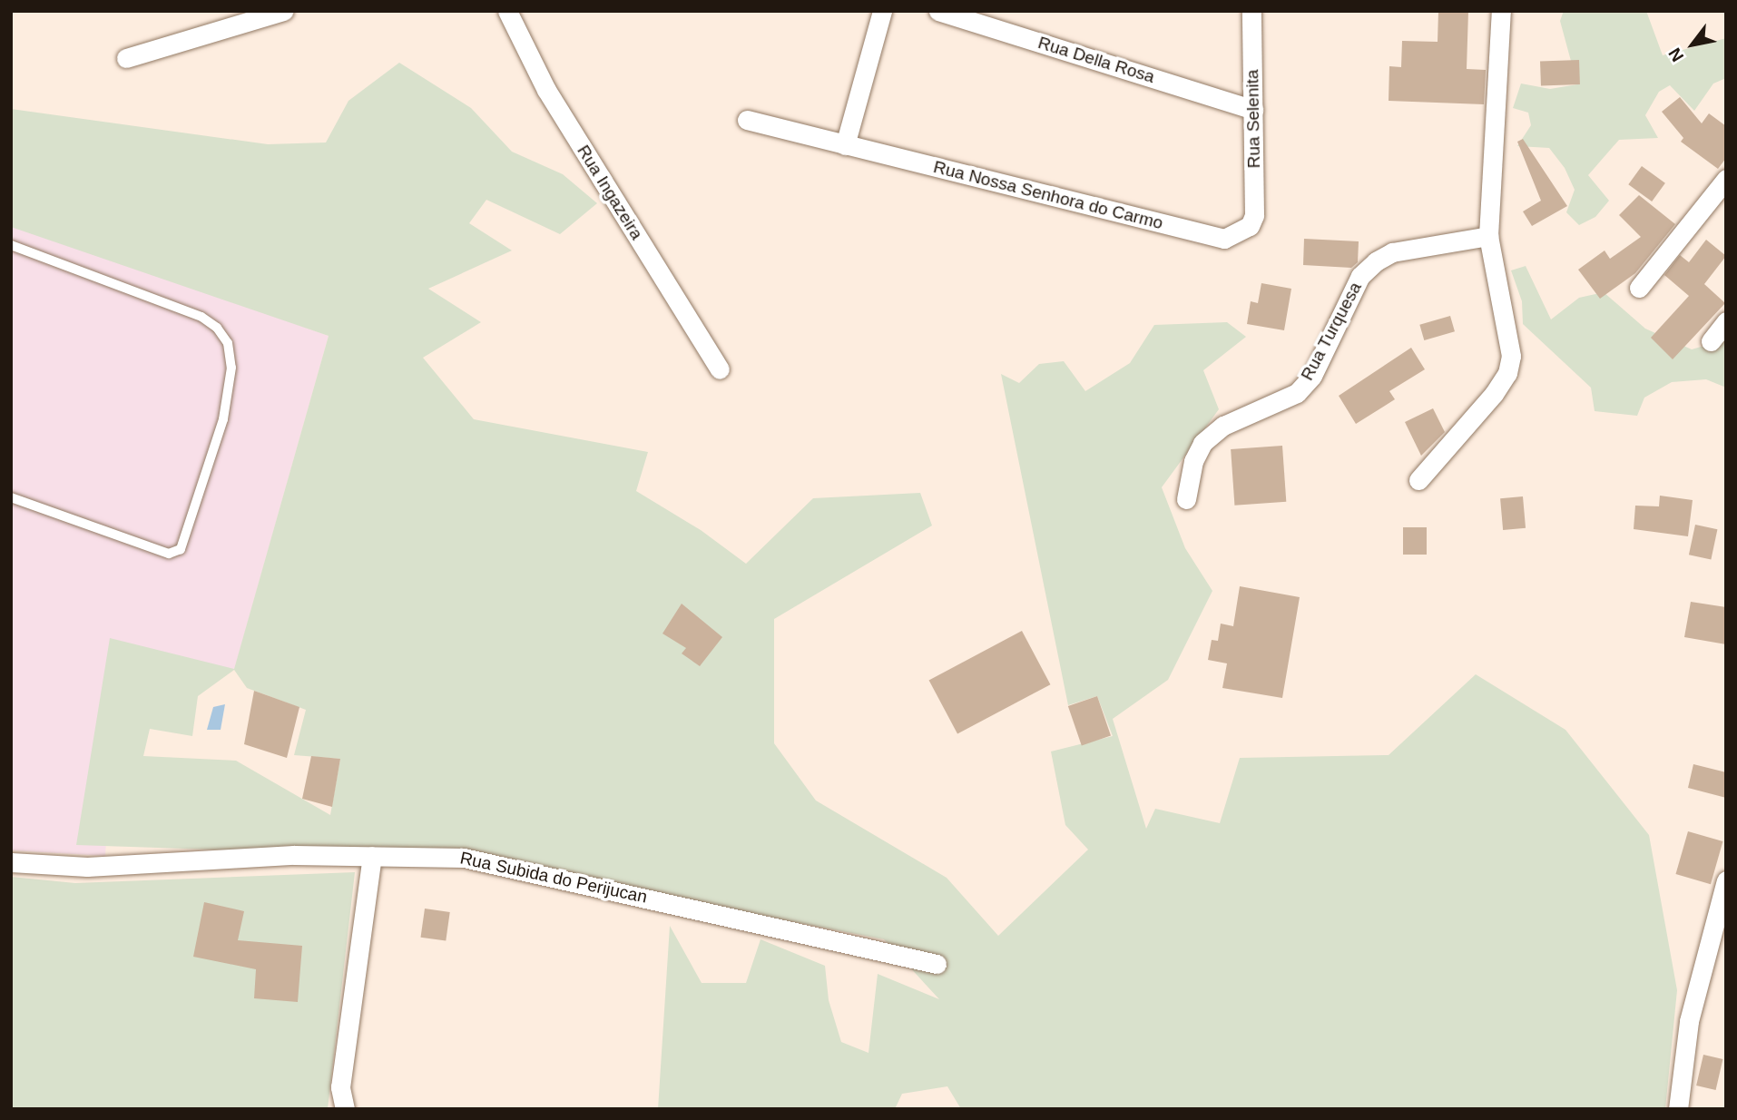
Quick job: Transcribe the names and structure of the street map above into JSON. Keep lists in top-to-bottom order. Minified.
{"streets":{"street":["Rua Della Rosa","Rua Selenita","Rua Ingazeira","Rua Nossa Senhora do Carmo","Rua Turquesa","Rua Subida do Perijucan"]},"crossings":[["Rua Della Rosa","Rua Selenita"],["Rua Selenita","Rua Nossa Senhora do Carmo"]],"north":"bottom left"}
